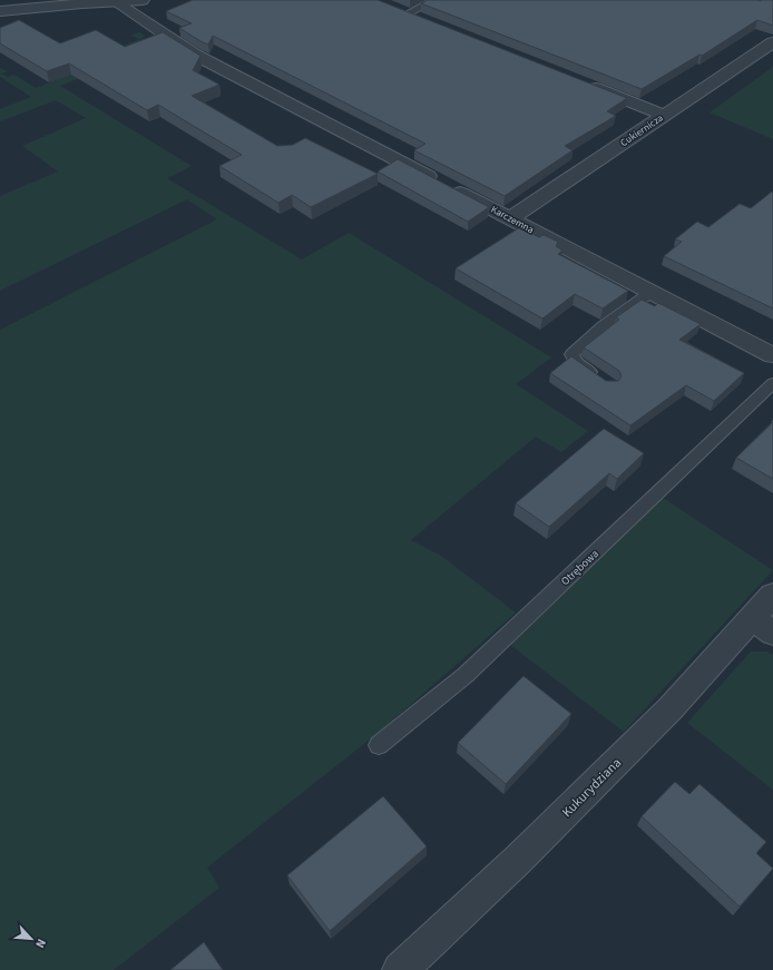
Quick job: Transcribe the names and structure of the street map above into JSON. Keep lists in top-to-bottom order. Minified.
{"streets":{"street":["Cukiernicza","Karczemna","Kukurydziana"],"lane":["Otrębowa"]},"crossings":[["Cukiernicza","Karczemna"]],"north":"bottom right"}
